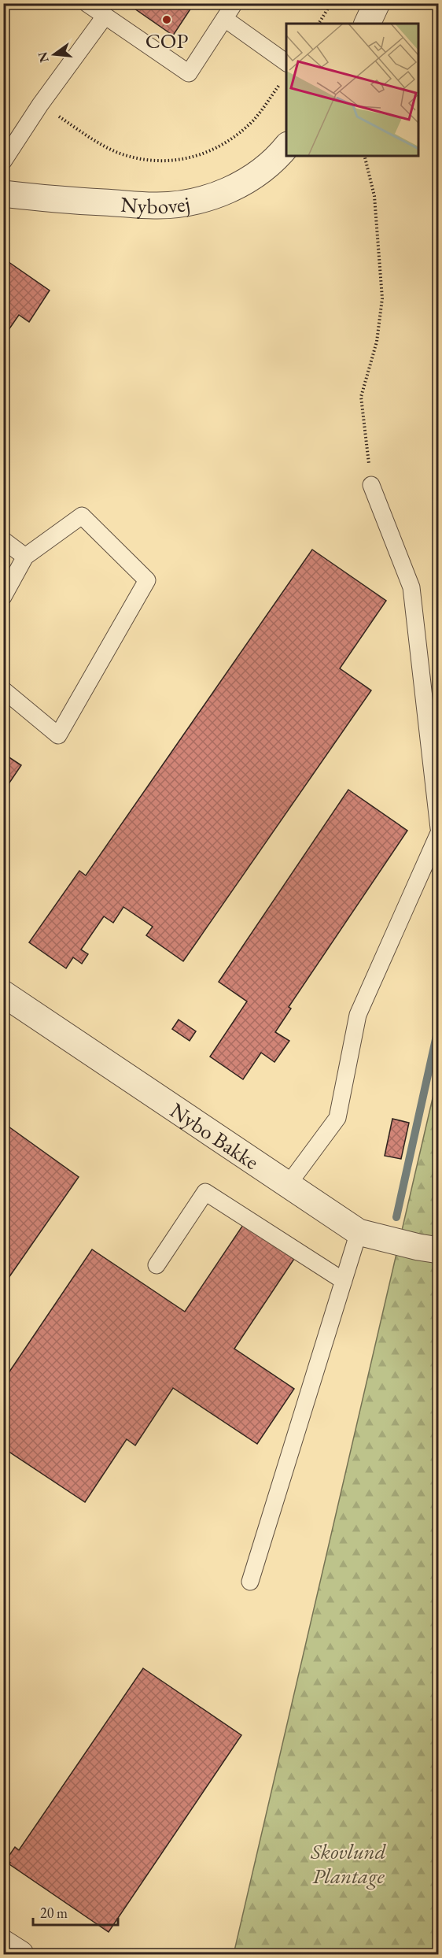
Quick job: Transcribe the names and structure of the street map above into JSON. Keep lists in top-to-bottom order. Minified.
{"streets":{"street":["Nybovej","Nybo Bakke"]},"parks":["Skovlund Plantage"],"places":["COP"],"scale_bar":"20 m","north":"left"}
